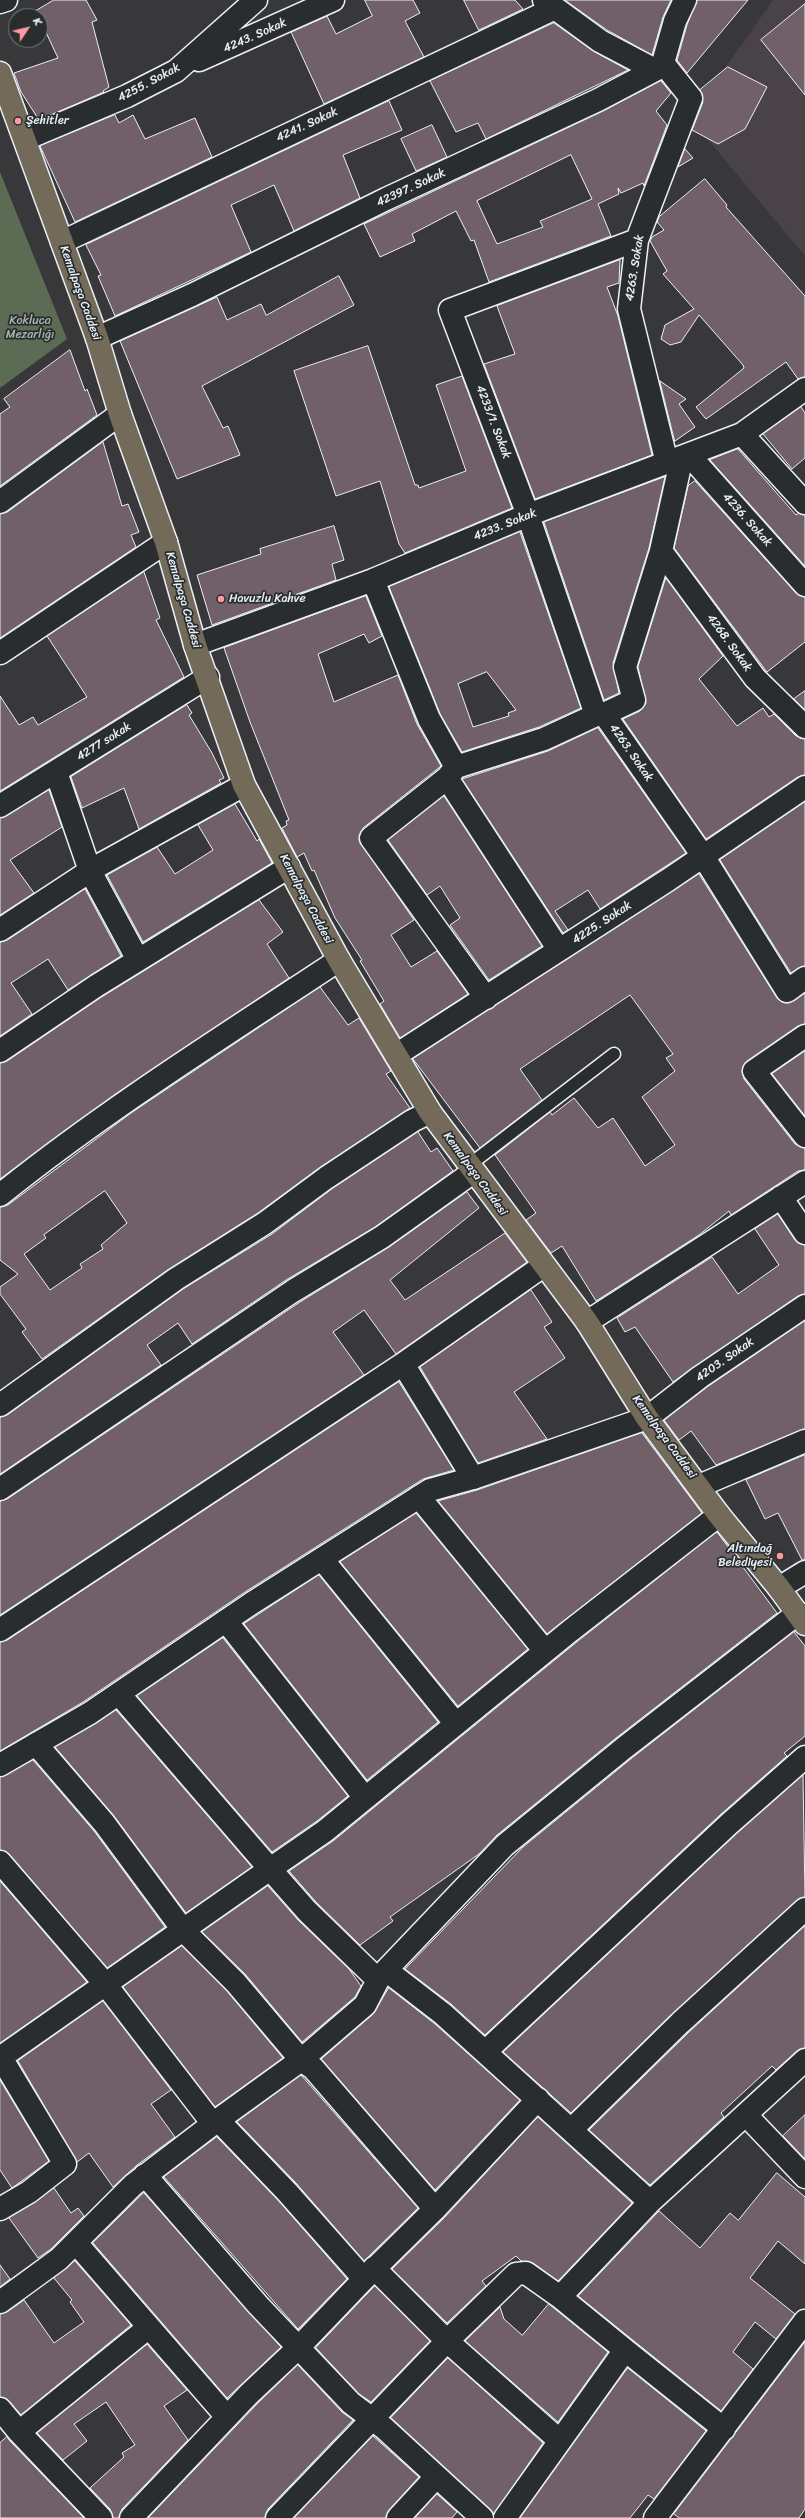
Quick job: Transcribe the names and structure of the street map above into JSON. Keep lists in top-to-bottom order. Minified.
{"streets":{"main road":["Kemalpaşa Caddesi"],"street":["4243. Sokak","4255. Sokak","4241. Sokak","42397. Sokak","4263. Sokak","4233/1. Sokak","4236. Sokak","4233. Sokak","4268. Sokak","4277 sokak","4225. Sokak","4203. Sokak"]},"crossings":[["4243. Sokak","4255. Sokak"],["4255. Sokak","Kemalpaşa Caddesi"],["4241. Sokak","Kemalpaşa Caddesi"],["42397. Sokak","4263. Sokak"],["42397. Sokak","Kemalpaşa Caddesi"],["4263. Sokak","4233/1. Sokak"],["4263. Sokak","4236. Sokak"],["4263. Sokak","4233. Sokak"],["4263. Sokak","4268. Sokak"],["4263. Sokak","4225. Sokak"],["Kemalpaşa Caddesi","4233. Sokak"],["Kemalpaşa Caddesi","4277 sokak"],["Kemalpaşa Caddesi","4225. Sokak"],["Kemalpaşa Caddesi","4203. Sokak"],["4233/1. Sokak","4233. Sokak"],["4236. Sokak","4233. Sokak"]],"parks":["Kokluca Mezarlığı"],"places":["Şehitler","Havuzlu Kahve","Altındağ Belediyesi"],"north":"top right"}
